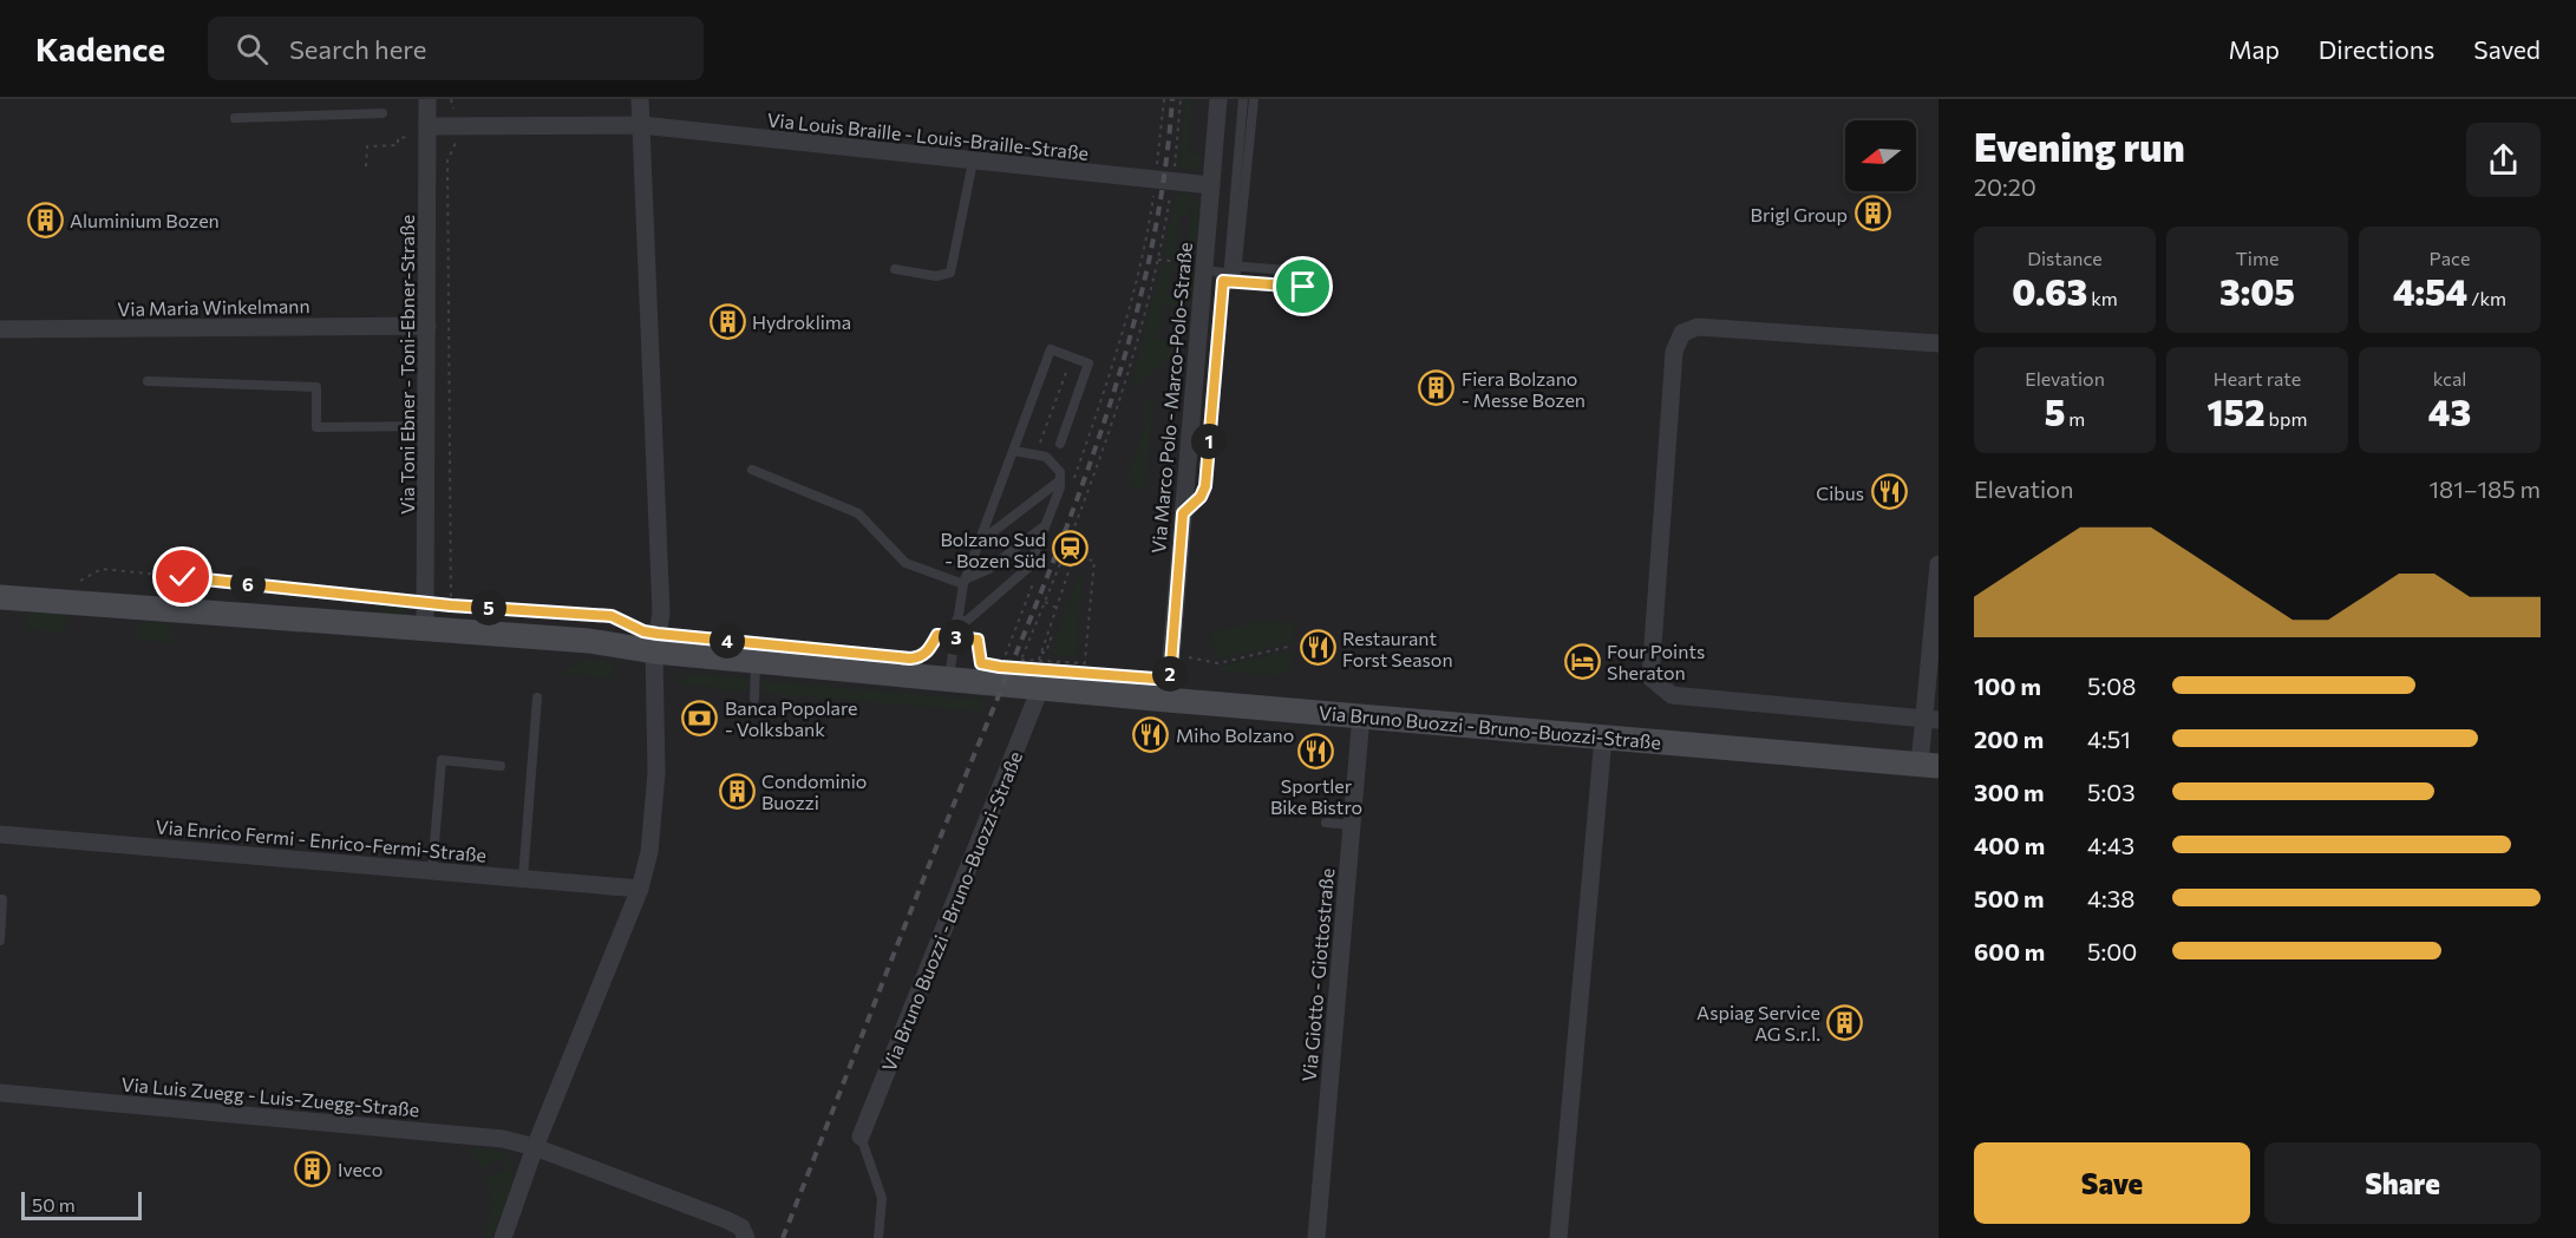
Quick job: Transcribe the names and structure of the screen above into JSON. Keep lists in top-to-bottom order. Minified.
{"streets":{"main road":["Via Bruno Buozzi - Bruno-Buozzi-Straße"],"street":["Via Louis Braille - Louis-Braille-Straße","Via Maria Winkelmann","Via Toni Ebner - Toni-Ebner-Straße","Via Marco Polo - Marco-Polo-Straße","Via Enrico Fermi - Enrico-Fermi-Straße","Via Giotto - Giottostraße","Via Luis Zuegg - Luis-Zuegg-Straße"]},"crossings":[["Via Louis Braille - Louis-Braille-Straße","Via Toni Ebner - Toni-Ebner-Straße"],["Via Louis Braille - Louis-Braille-Straße","Via Marco Polo - Marco-Polo-Straße"],["Via Maria Winkelmann","Via Toni Ebner - Toni-Ebner-Straße"],["Via Toni Ebner - Toni-Ebner-Straße","Via Bruno Buozzi - Bruno-Buozzi-Straße"],["Via Marco Polo - Marco-Polo-Straße","Via Bruno Buozzi - Bruno-Buozzi-Straße"],["Via Bruno Buozzi - Bruno-Buozzi-Straße","Via Giotto - Giottostraße"]],"places":{"building":["Brigl Group","Aluminium Bozen","Hydroklima","Fiera Bolzano - Messe Bozen","Condominio Buozzi","Aspiag Service AG S.r.l.","Iveco"],"restaurant":["Cibus","Restaurant Forst Season","Miho Bolzano","Sportler Bike Bistro"],"station":["Bolzano Sud - Bozen Süd"],"hotel":["Four Points Sheraton"],"bank":["Banca Popolare - Volksbank"]},"scale_bar":"50 m","north":"left","page":{"header":"Kadence","search":"Search here","nav":["Map","Directions","Saved"],"heading":["Evening run","20:20"],"stats":[["Distance","0.63 km"],["Time","3:05"],["Pace","4:54 /km"],["Elevation","5 m"],["Heart rate","152 bpm"],["kcal","43"]],"pins":["1","6","5","3","4","2"],"chart":["Elevation","181–185 m"],"list":[{"name":"100 m","note":"5:08"},{"name":"200 m","note":"4:51"},{"name":"300 m","note":"5:03"},{"name":"400 m","note":"4:43"},{"name":"500 m","note":"4:38"},{"name":"600 m","note":"5:00"}],"buttons":["Save","Share"],"scale":"50 m"}}
